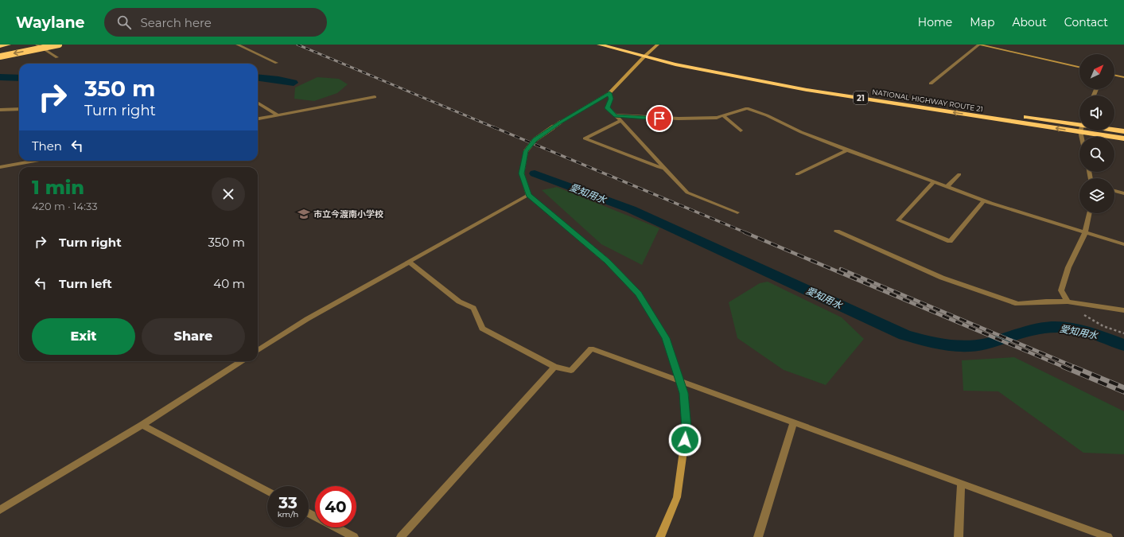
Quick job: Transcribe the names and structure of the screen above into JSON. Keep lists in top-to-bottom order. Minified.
{"streets":{"highway":["21","NATIONAL HIGHWAY ROUTE 21"]},"water":["愛知用水"],"places":{"school or university":["市立今渡南小学校"]},"north":"top right","page":{"header":"Waylane","search":"Search here","nav":["Home","Map","About","Contact"],"turn":["350 m","Turn right"],"then":"Then","heading":["1 min","420 m · 14:33"],"list":[{"name":"Turn right","value":"350 m"},{"name":"Turn left","value":"40 m"}],"buttons":["Exit","Share"],"speed":"33 km/h","limit":"40"}}
